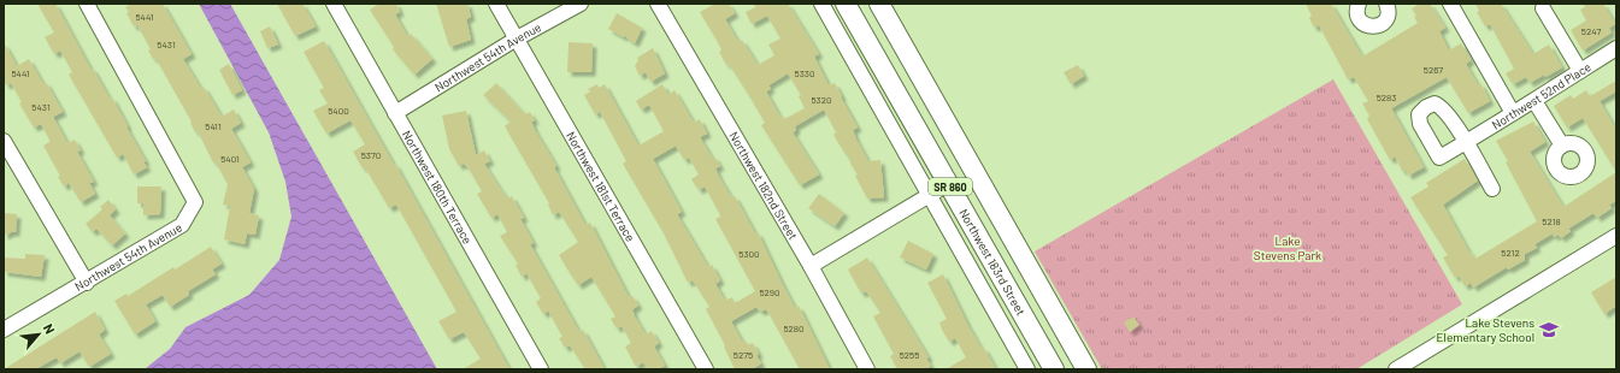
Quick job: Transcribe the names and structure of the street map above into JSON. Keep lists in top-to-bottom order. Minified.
{"streets":{"main road":["SR 860","Northwest 183rd Street"],"street":["Northwest 54th Avenue","Northwest 52nd Place","Northwest 182nd Street","Northwest 180th Terrace","Northwest 181st Terrace"]},"crossings":[["Northwest 54th Avenue","Northwest 180th Terrace"],["Northwest 54th Avenue","Northwest 181st Terrace"]],"parks":["Lake Stevens Park"],"places":{"school or university":["Lake Stevens Elementary School"]},"house_numbers":["5441","5247","5431","5267","5441","5330","5283","5320","5431","5400","5411","5370","5401","5218","5212","5300","5290","5280","5275","5255"],"north":"top right"}
